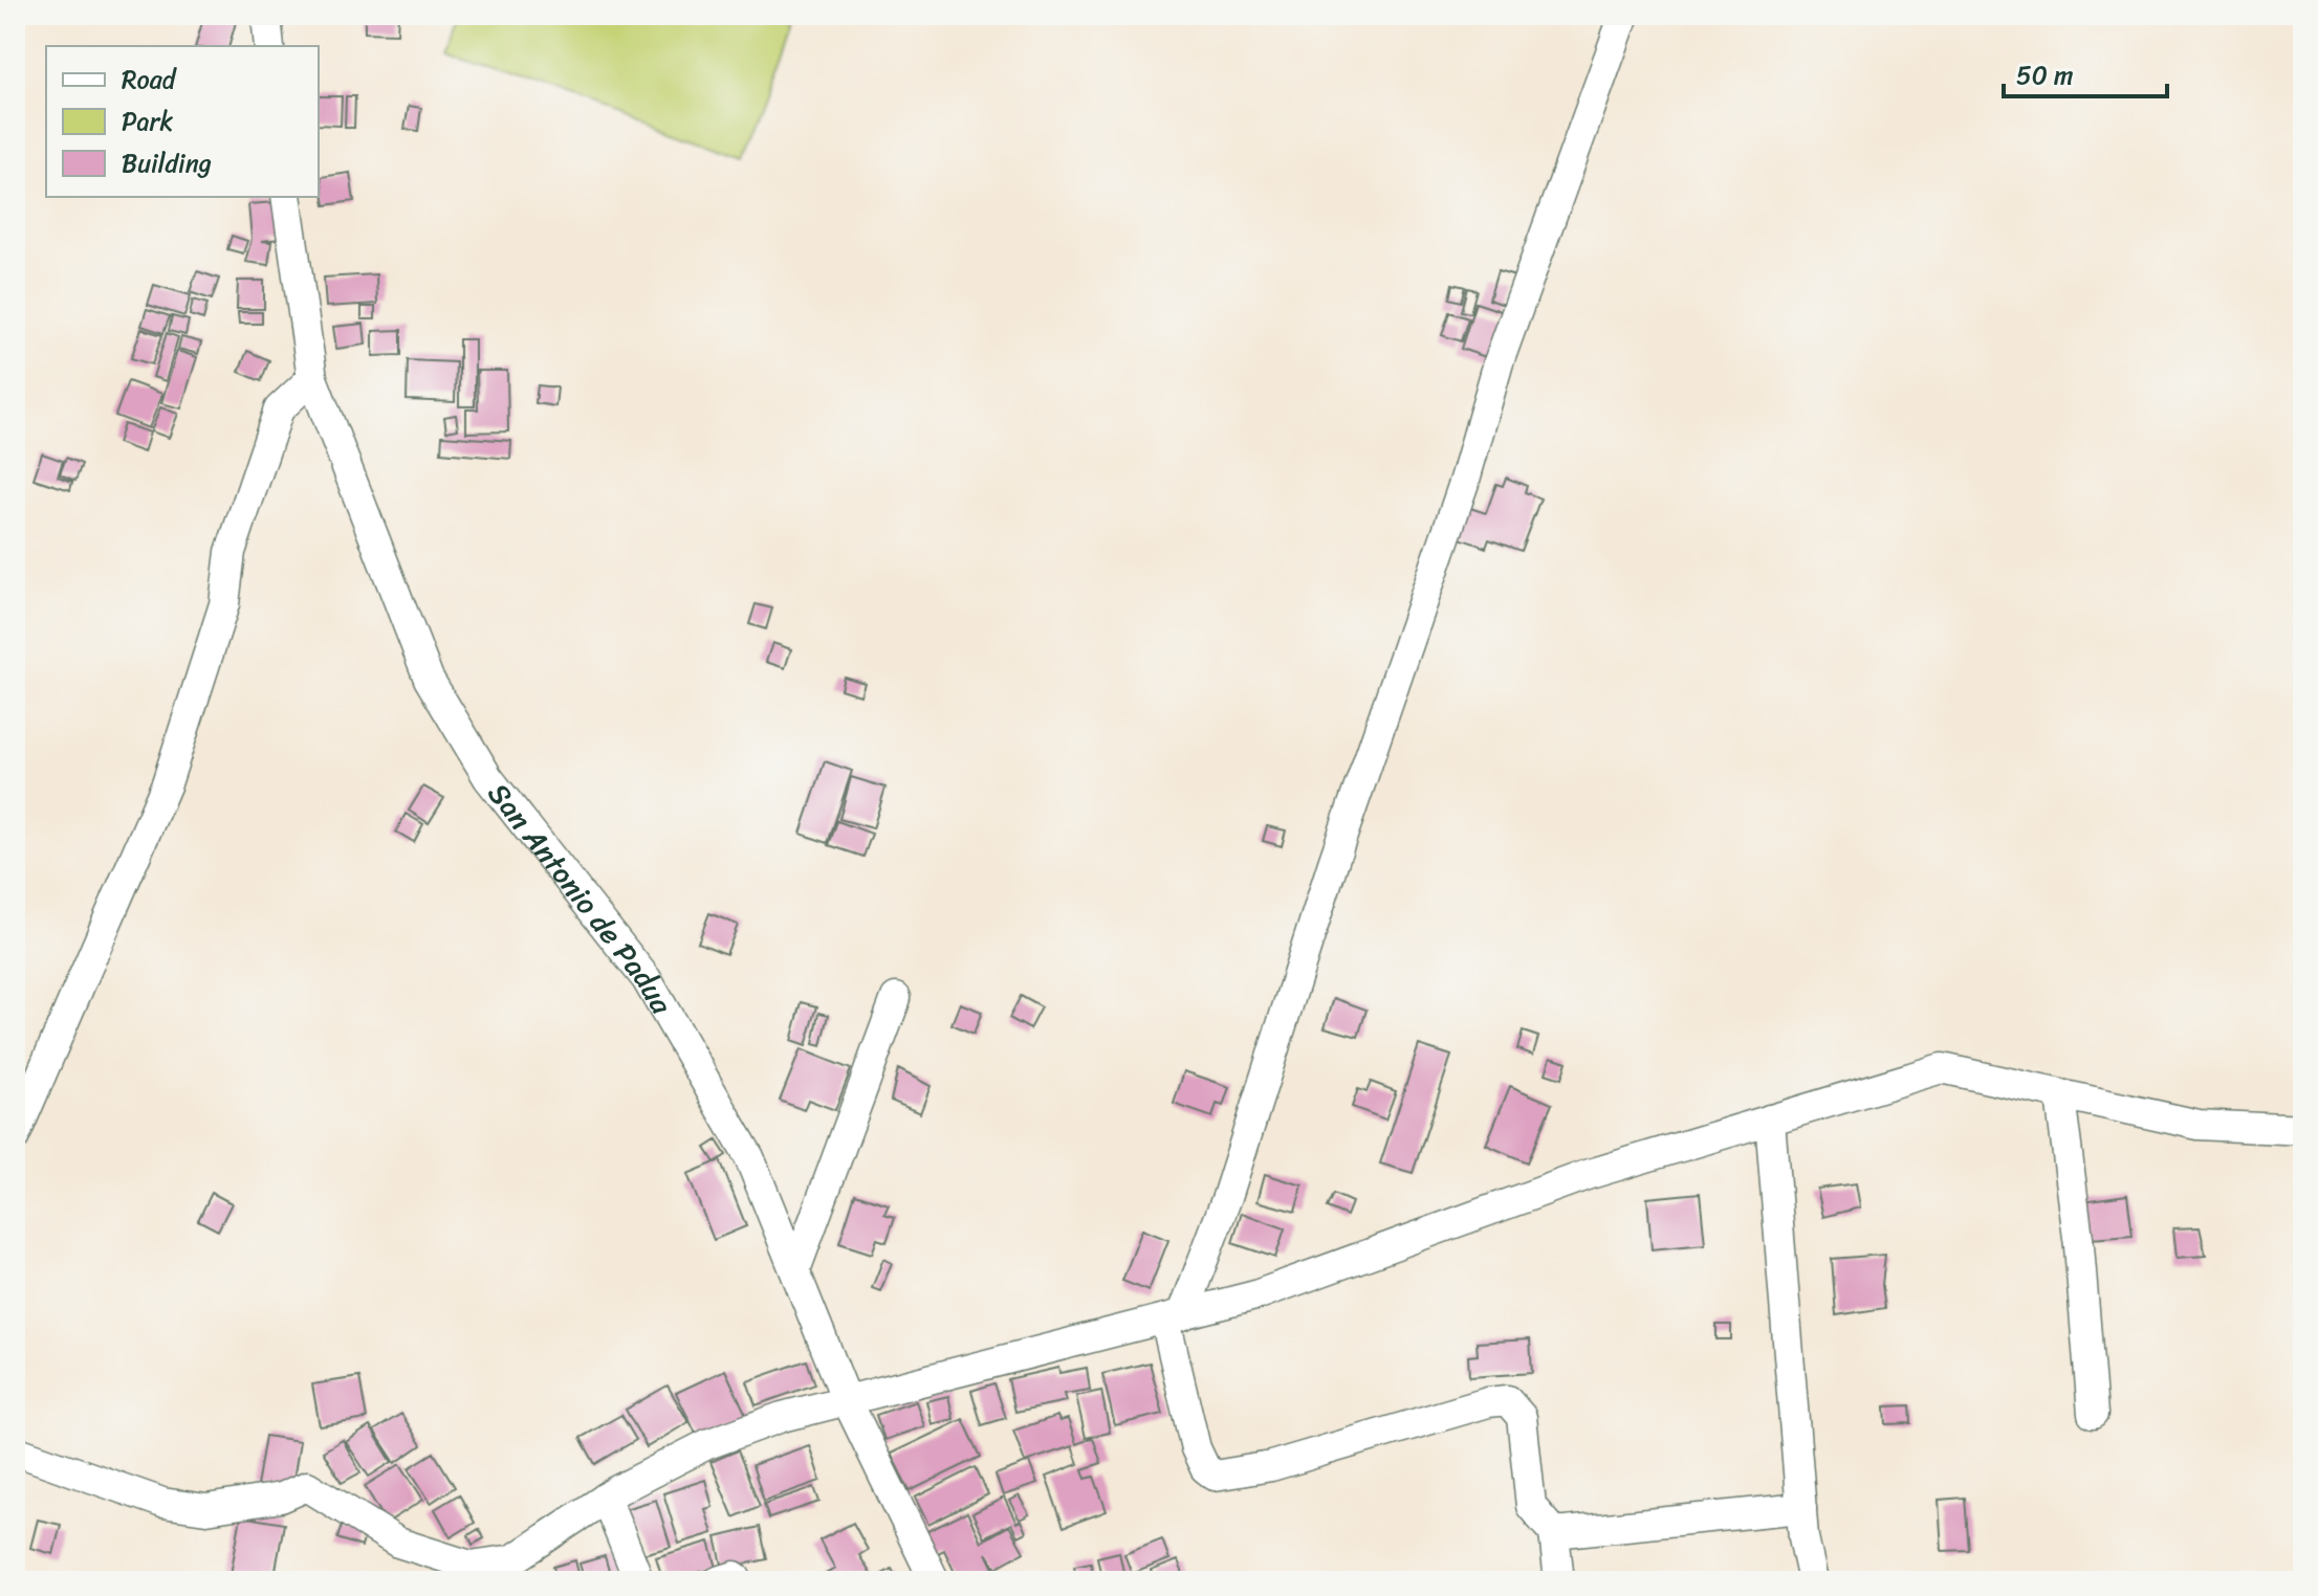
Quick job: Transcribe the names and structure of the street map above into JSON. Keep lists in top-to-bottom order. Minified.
{"streets":{"street":["San Antonio de Padua"]},"legend":["Road","Park","Building"],"scale_bar":"50 m"}
